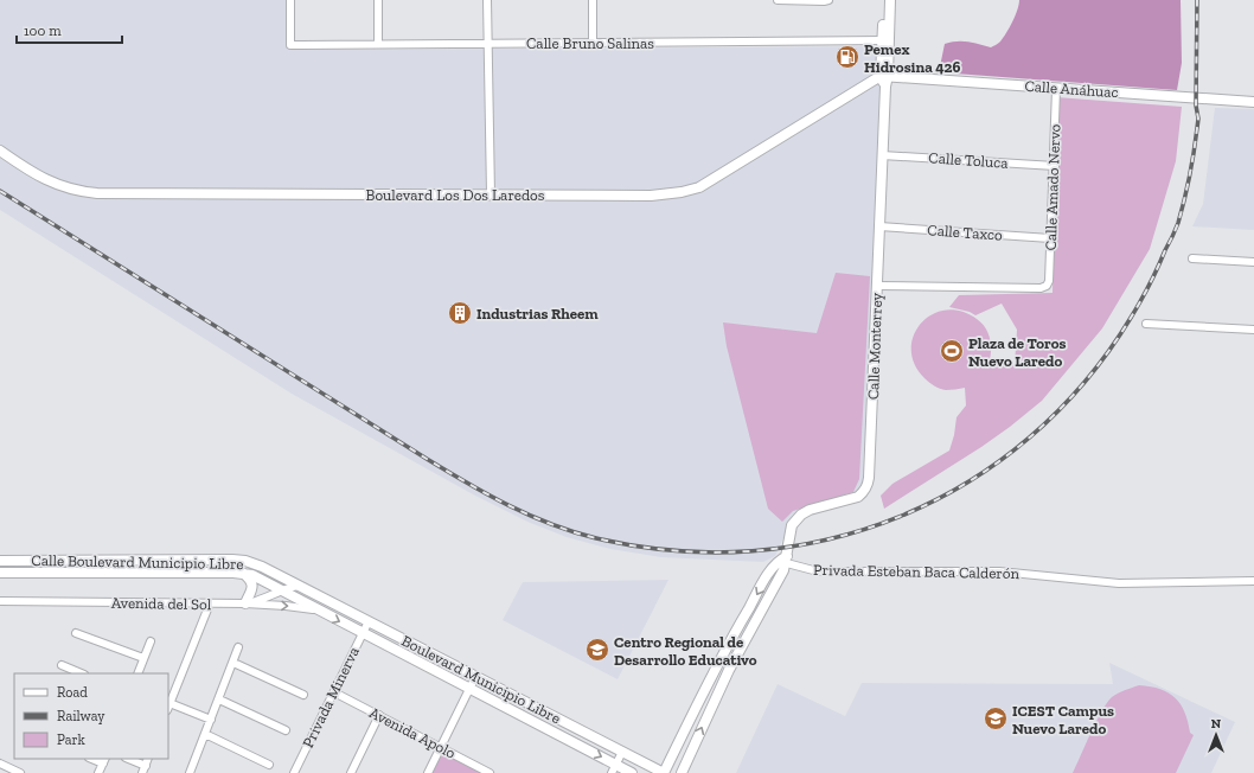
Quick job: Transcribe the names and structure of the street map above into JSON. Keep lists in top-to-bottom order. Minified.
{"streets":{"street":["Calle Bruno Salinas","Calle Anáhuac","Calle Toluca","Calle Amado Nervo","Boulevard Los Dos Laredos","Calle Taxco","Calle Monterrey","Calle Boulevard Municipio Libre","Privada Esteban Baca Calderón","Avenida del Sol","Boulevard Municipio Libre","Privada Minerva","Avenida Apolo"]},"crossings":[["Calle Bruno Salinas","Calle Monterrey"],["Calle Anáhuac","Calle Amado Nervo"],["Calle Anáhuac","Boulevard Los Dos Laredos"],["Calle Anáhuac","Calle Monterrey"],["Calle Toluca","Calle Amado Nervo"],["Calle Toluca","Calle Monterrey"],["Calle Amado Nervo","Calle Taxco"],["Calle Amado Nervo","Calle Monterrey"],["Boulevard Los Dos Laredos","Calle Monterrey"],["Calle Taxco","Calle Monterrey"],["Calle Monterrey","Privada Esteban Baca Calderón"],["Calle Boulevard Municipio Libre","Boulevard Municipio Libre"],["Avenida del Sol","Boulevard Municipio Libre"],["Boulevard Municipio Libre","Privada Minerva"],["Privada Minerva","Avenida Apolo"]],"places":{"fuel station":["Pemex Hidrosina 426"],"building":["Industrias Rheem"],"sports":["Plaza de Toros Nuevo Laredo"],"school or university":["Centro Regional de Desarrollo Educativo","ICEST Campus Nuevo Laredo"]},"legend":["Road","Railway","Park"],"scale_bar":"100 m","north":"top"}
